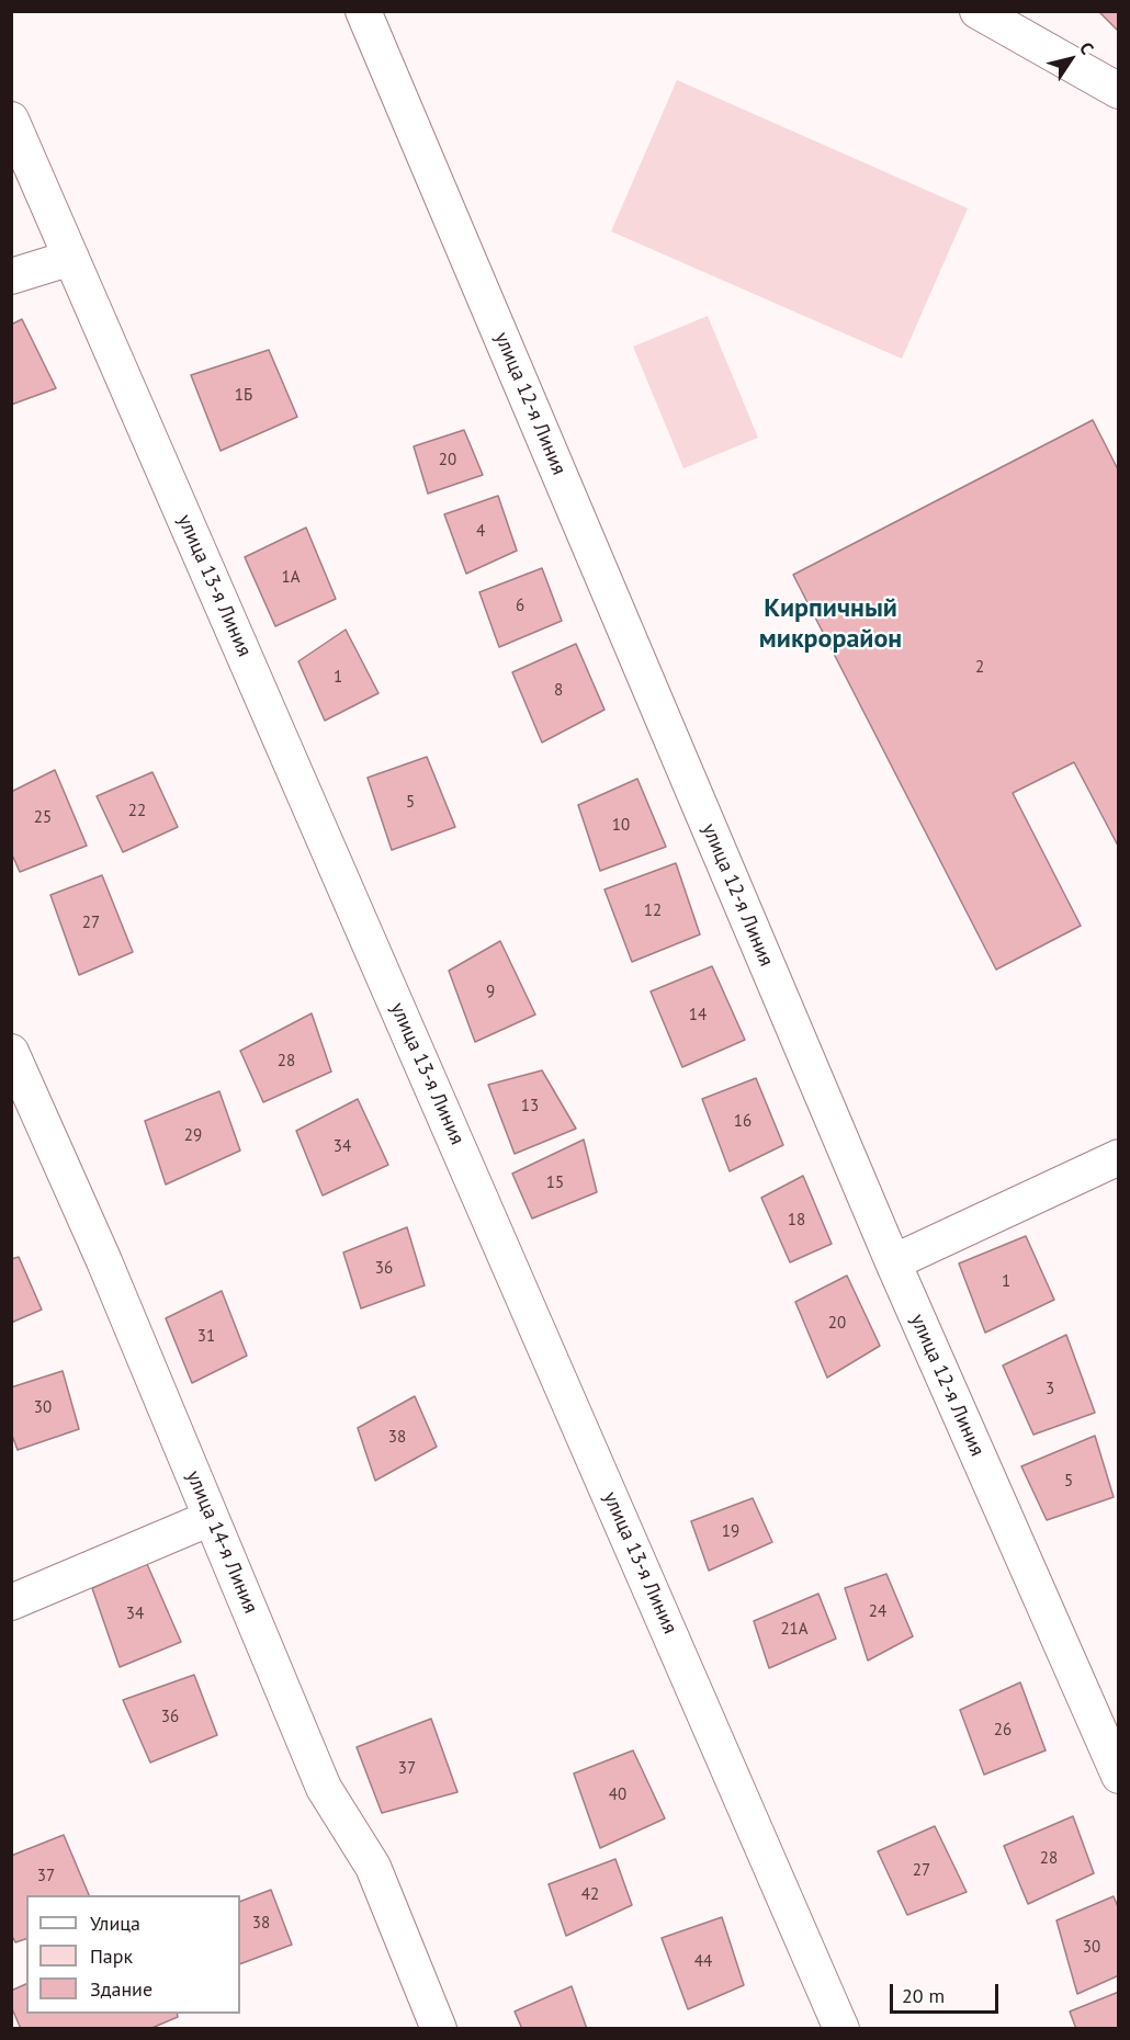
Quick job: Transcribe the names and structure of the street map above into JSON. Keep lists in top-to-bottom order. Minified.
{"streets":{"street":["улица 12-я Линия","улица 13-я Линия","улица 14-я Линия"]},"districts":["Кирпичный микрорайон"],"house_numbers":["1Б","20","4","1А","6","2","1","8","5","22","25","10","12","27","9","14","28","13","16","29","34","15","18","36","1","20","31","3","30","38","5","19","24","34","21А","36","26","37","40","28","27","37","42","38","30","44"],"legend":["Улица","Парк","Здание"],"scale_bar":"20 m","north":"top right"}
